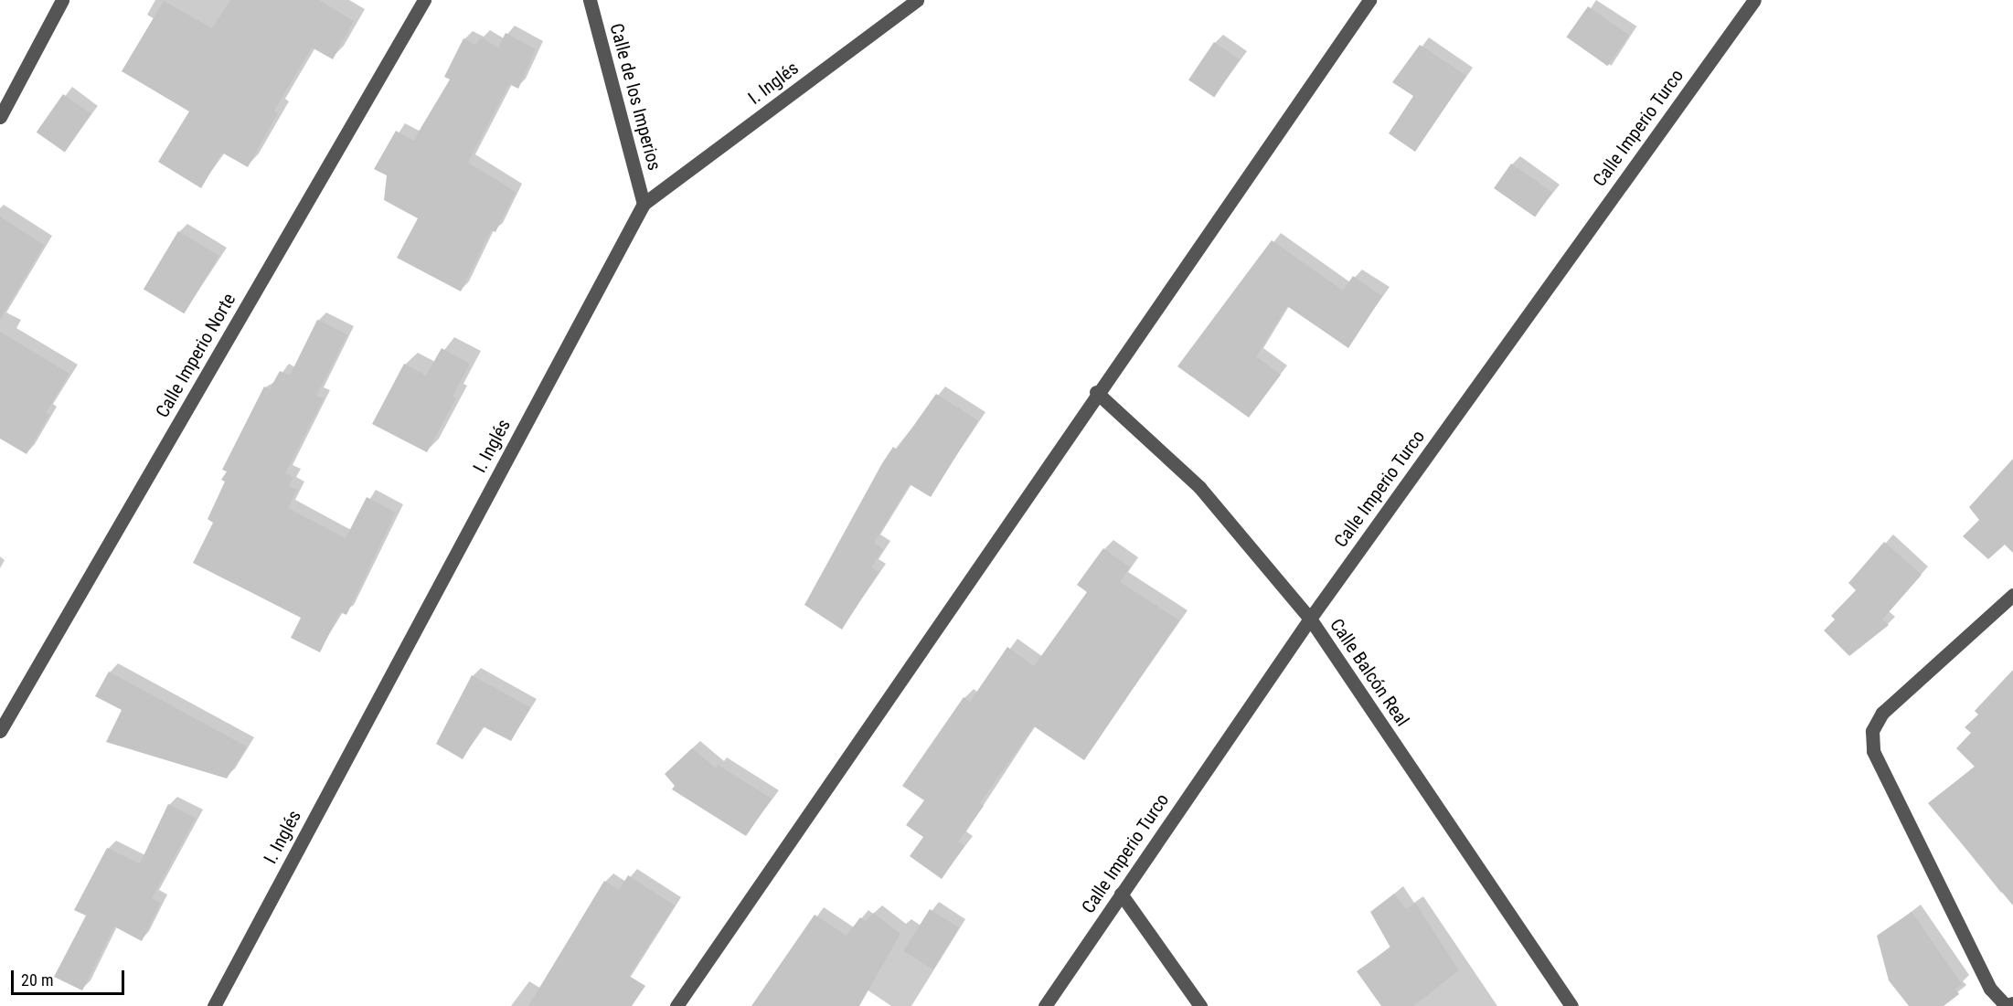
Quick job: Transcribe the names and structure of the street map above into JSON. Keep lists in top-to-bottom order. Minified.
{"streets":{"street":["I. Inglés","Calle de los Imperios","Calle Imperio Turco","Calle Imperio Norte","Calle Balcón Real"]},"crossings":[["I. Inglés","Calle de los Imperios"],["Calle Imperio Turco","Calle Balcón Real"]],"scale_bar":"20 m"}
